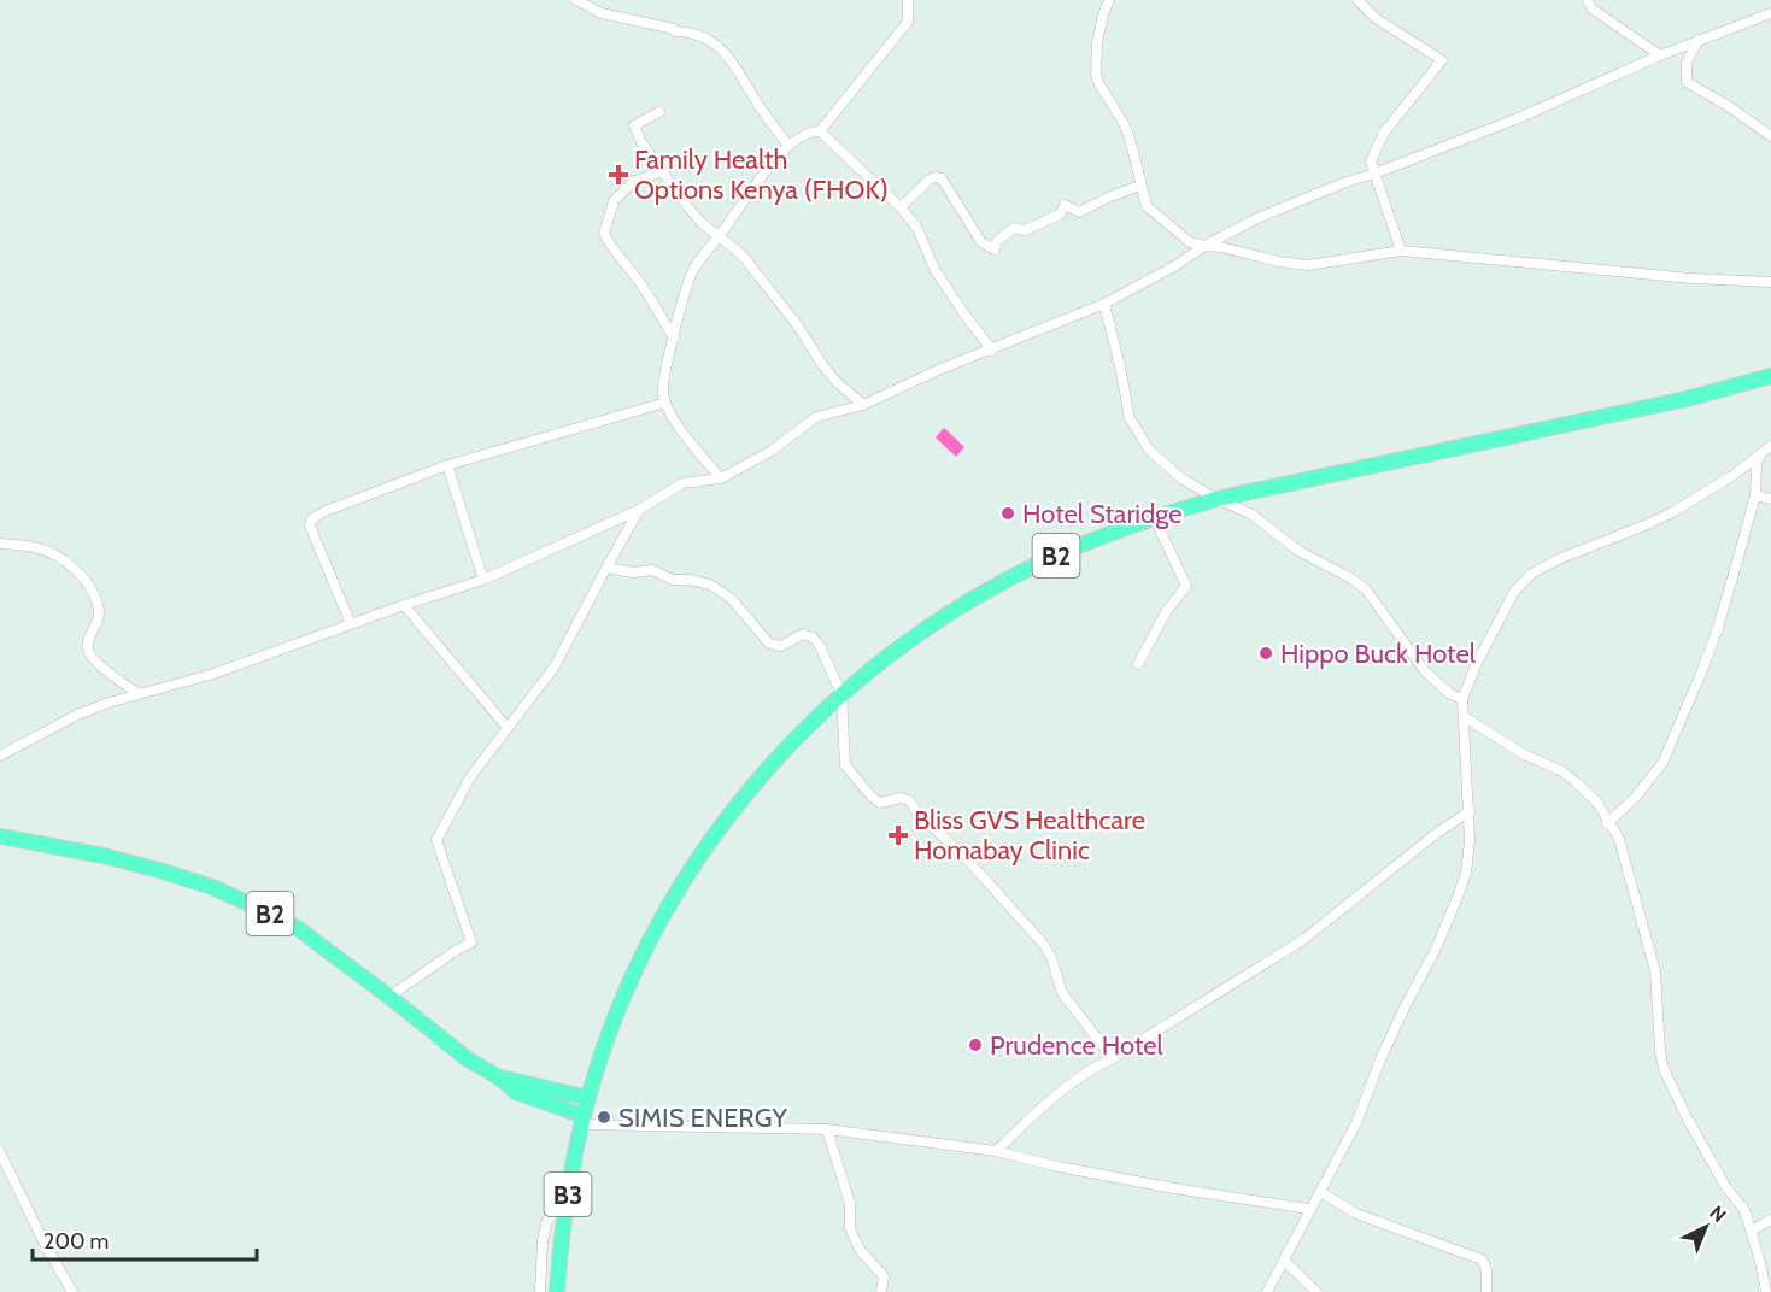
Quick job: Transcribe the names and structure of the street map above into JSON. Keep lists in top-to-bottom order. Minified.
{"streets":{"highway":["B2","B3"]},"crossings":[["B2","B3"]],"places":{"health":["Family Health Options Kenya (FHOK)","Bliss GVS Healthcare Homabay Clinic"],"other":["Hotel Staridge","Hippo Buck Hotel","Prudence Hotel","SIMIS ENERGY"]},"scale_bar":"200 m","north":"top right"}
